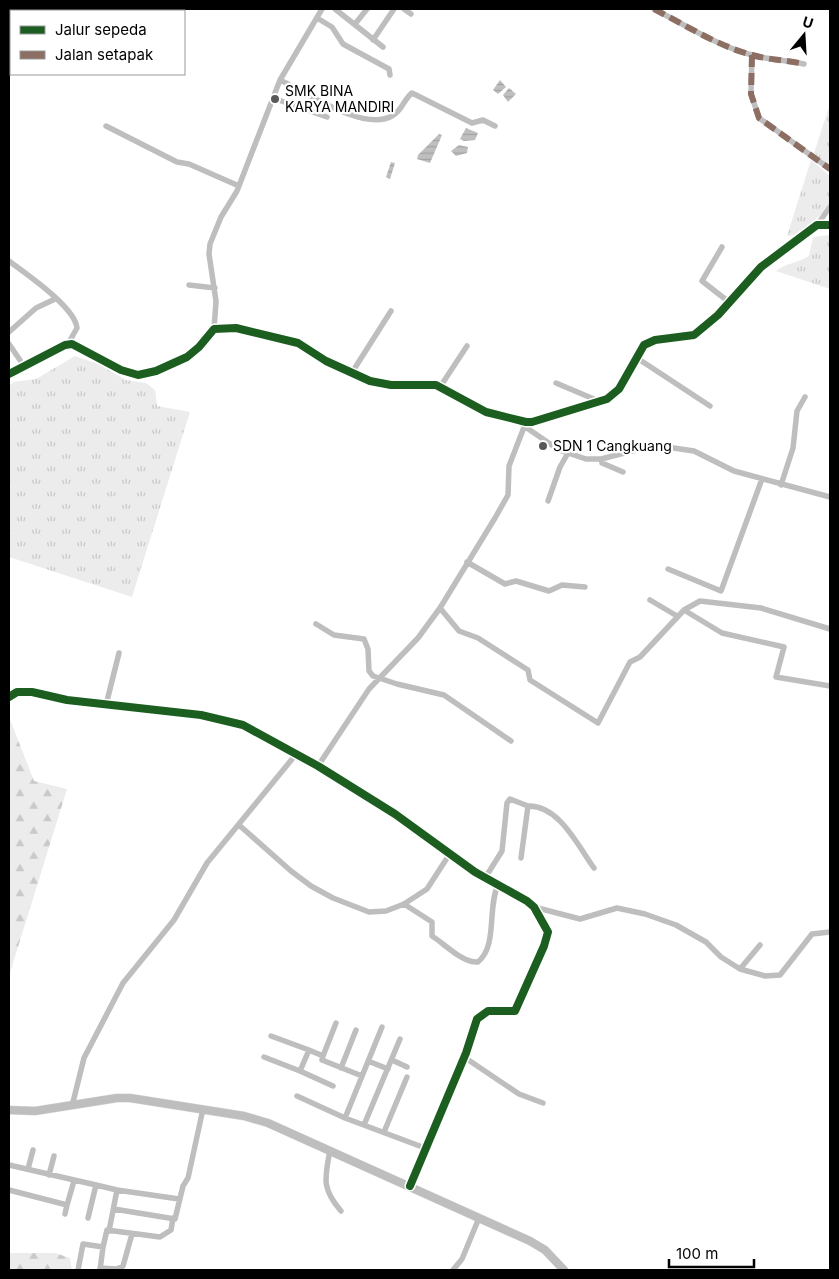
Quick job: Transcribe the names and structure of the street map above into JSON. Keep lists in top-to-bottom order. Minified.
{"places":["SMK BINA KARYA MANDIRI","SDN 1 Cangkuang"],"legend":["Jalur sepeda","Jalan setapak"],"scale_bar":"100 m","north":"top"}
